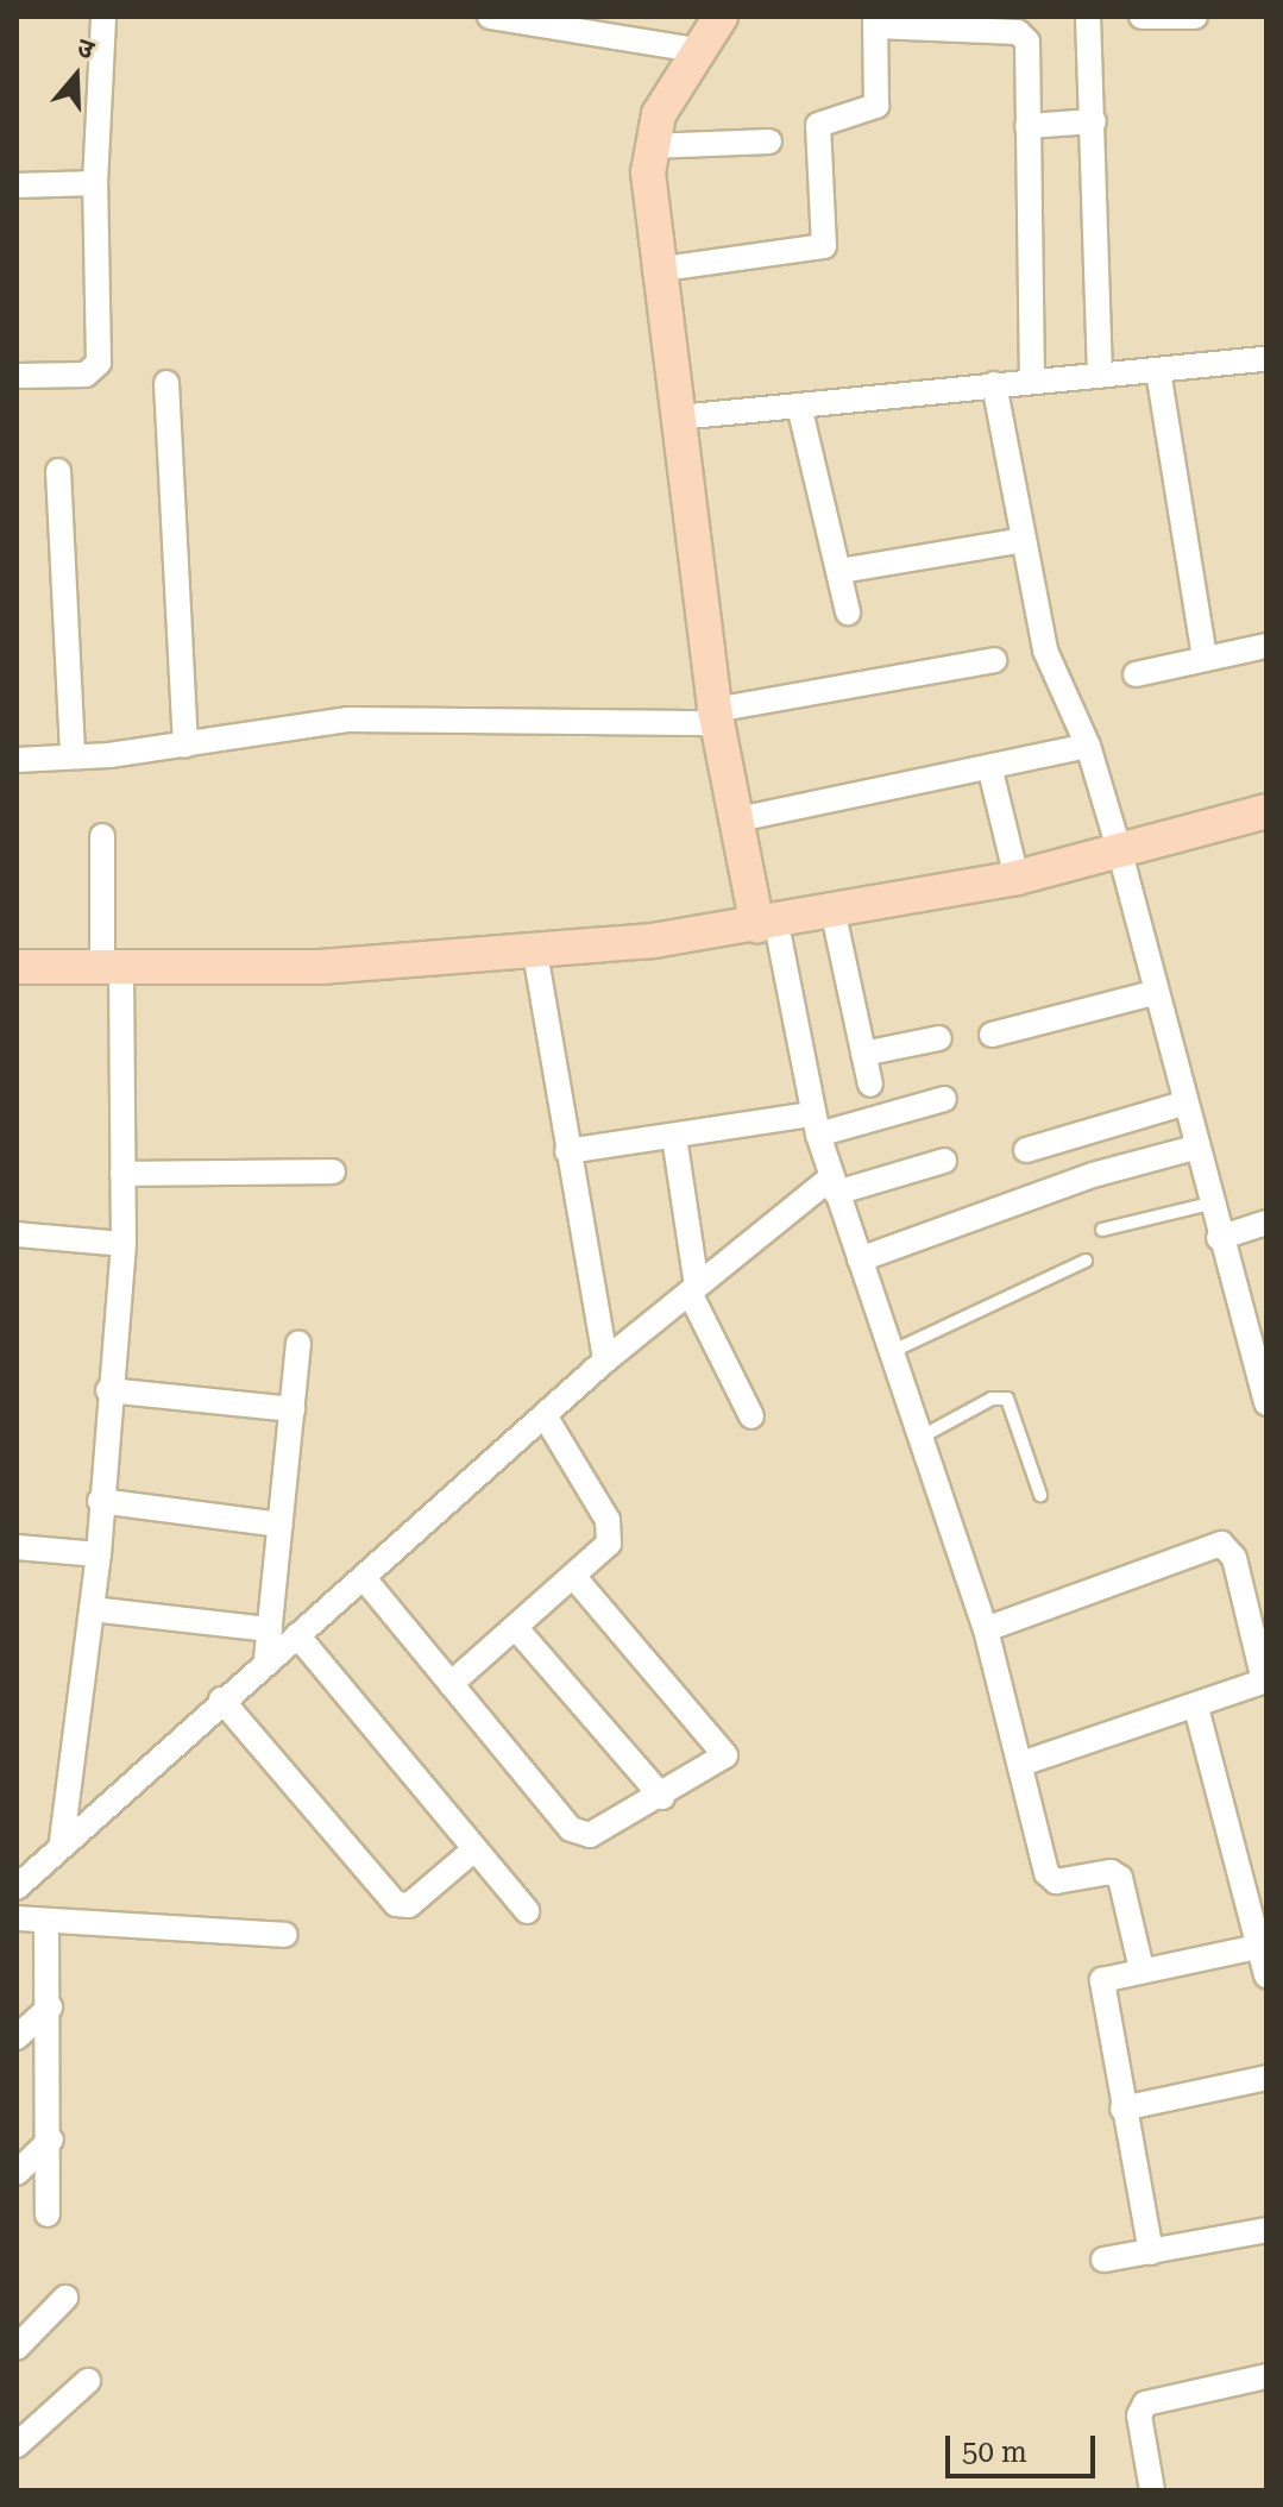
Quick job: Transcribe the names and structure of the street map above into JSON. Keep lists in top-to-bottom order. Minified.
{"scale_bar":"50 m","north":"top"}
